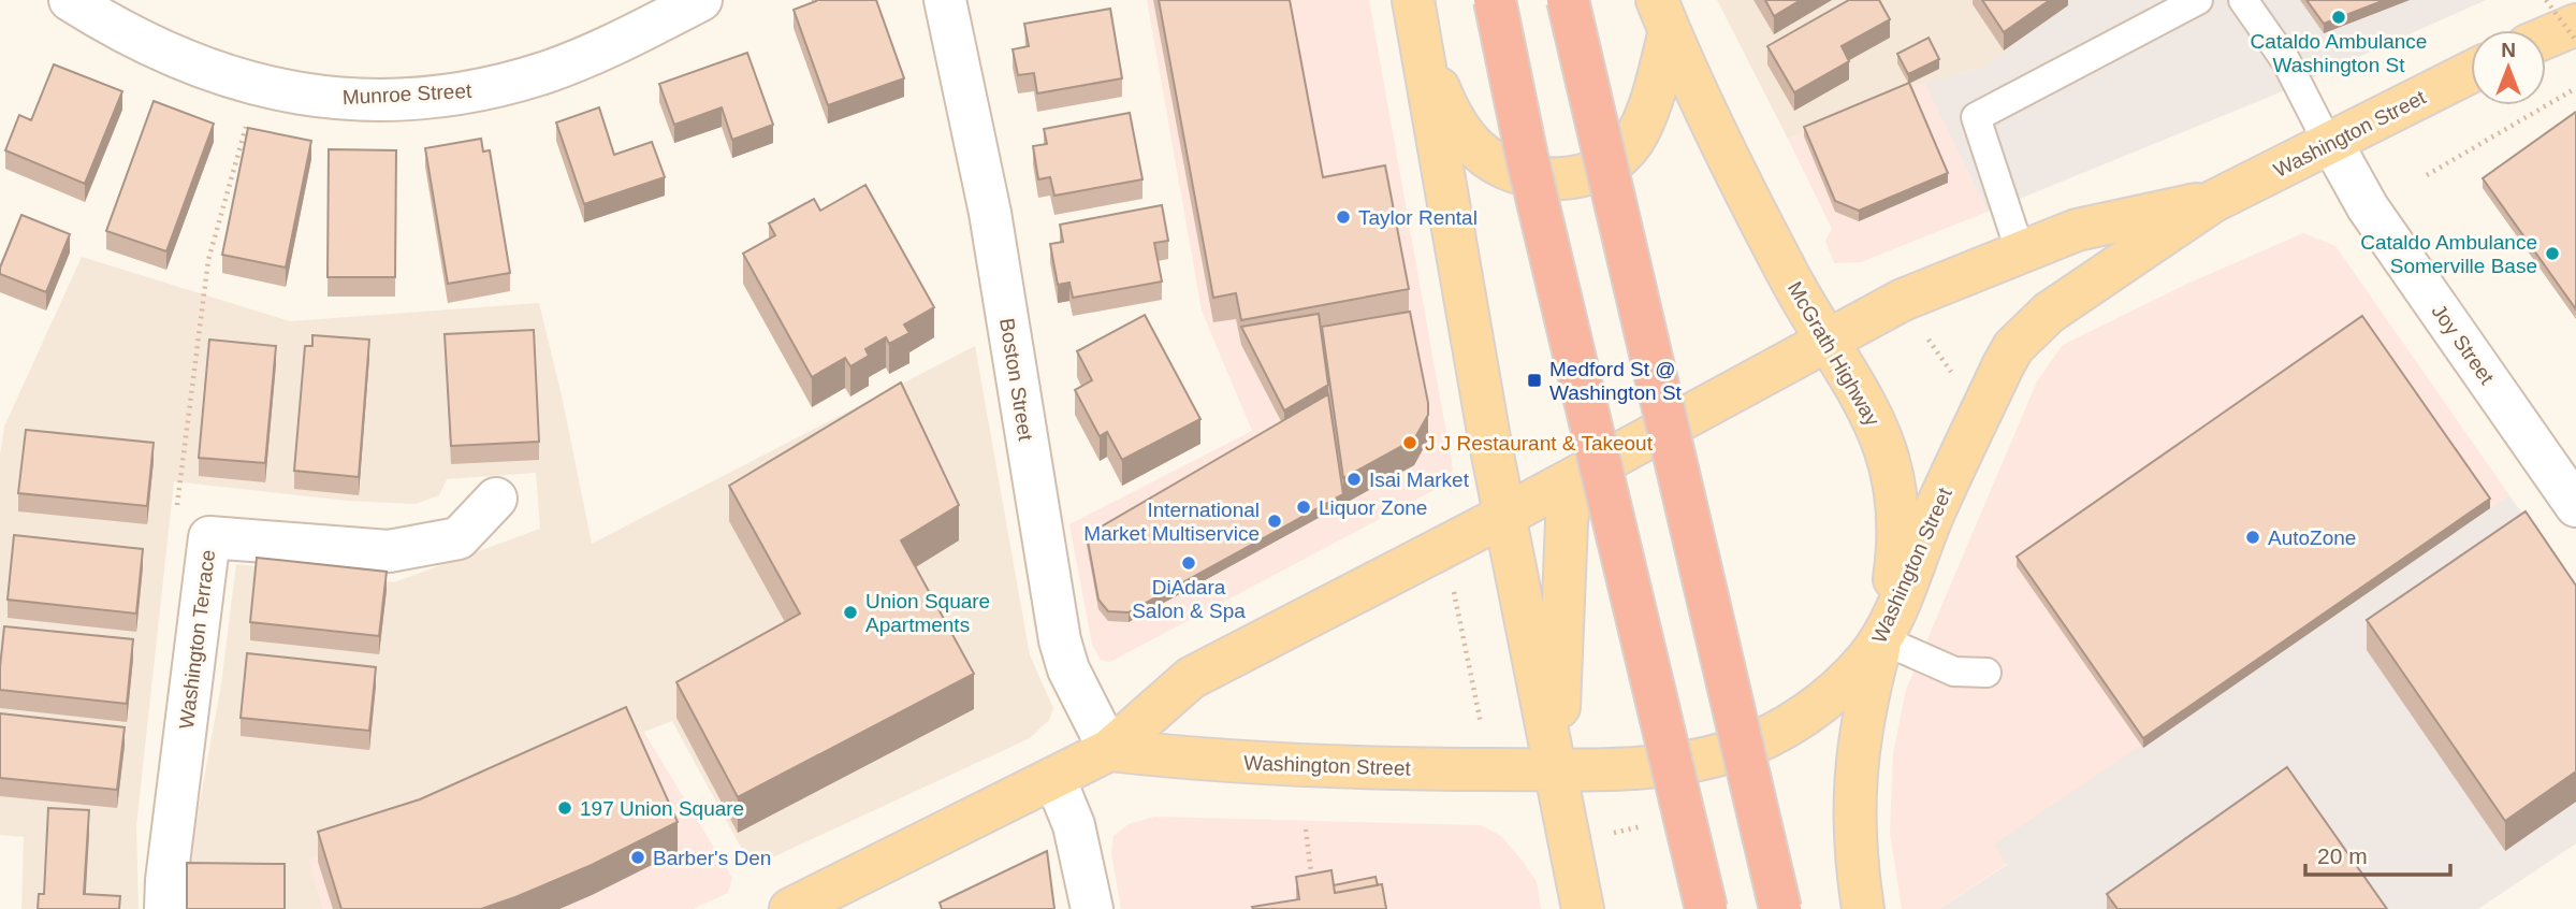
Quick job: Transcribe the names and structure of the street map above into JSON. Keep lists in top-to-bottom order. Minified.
{"streets":{"main road":["Washington Street","McGrath Highway"],"street":["Munroe Street","Joy Street","Boston Street","Washington Terrace"]},"crossings":[["Washington Street","Joy Street"],["Washington Street","McGrath Highway"],["Washington Street","Boston Street"]],"places":{"other":["Cataldo Ambulance Washington St","Taylor Rental","Cataldo Ambulance Somerville Base","J J Restaurant & Takeout","Isai Market","Liquor Zone","International Market Multiservice","AutoZone","DiAdara Salon & Spa","Union Square Apartments","197 Union Square","Barber's Den"],"transit":["Medford St @ Washington St"]},"scale_bar":"20 m","north":"top"}
